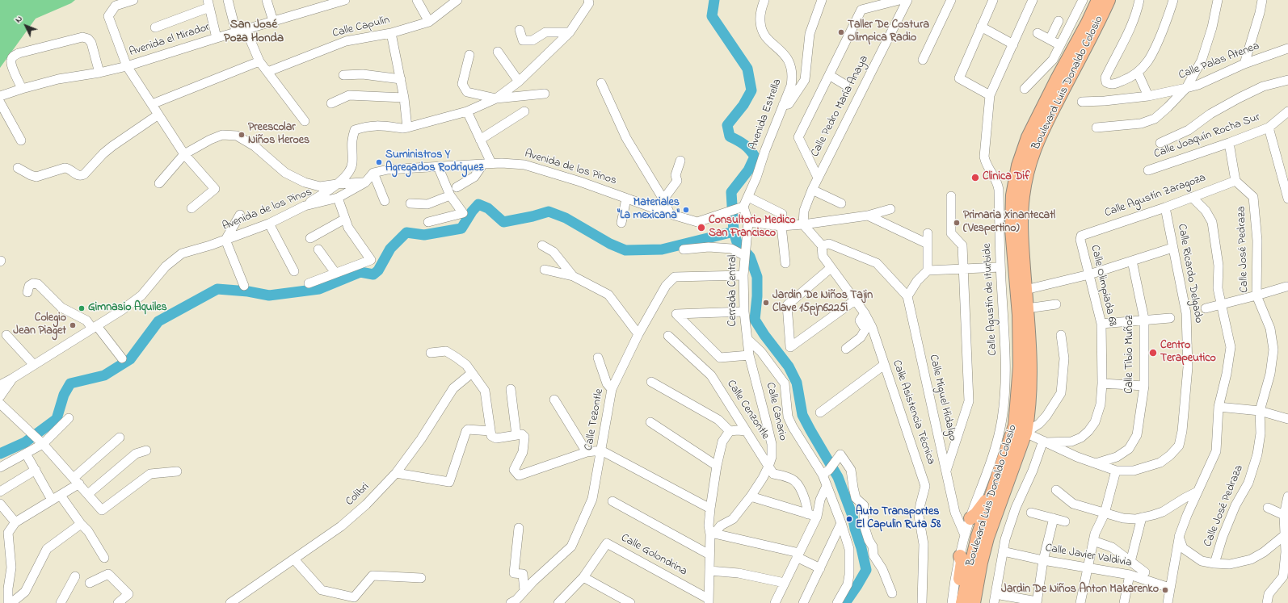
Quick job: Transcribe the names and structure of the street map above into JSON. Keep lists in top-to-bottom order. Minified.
{"streets":{"highway":["Boulevard Luis Donaldo Colosio"],"street":["Calle Capulín","Avenida el Mirador","Calle Palas Atenea","Calle Pedro María Anaya","Avenida Estrella","Calle Joaquín Rocha Sur","Avenida de los Pinos","Calle Agustín Zaragoza","Calle José Pedraza","Calle Ricardo Delgado","Calle Olimpiada 68","Cerrada Central","Calle Agustín de Iturbide","Calle Tibio Muñoz","Calle Miguel Hidalgo","Calle Cenzontle","Calle Canario","Calle Asistencia Técnica","Calle Tezontle","Colibri","Calle Golondrina","Calle Javier Valdivia"]},"crossings":[["Boulevard Luis Donaldo Colosio","Calle Ricardo Delgado"],["Boulevard Luis Donaldo Colosio","Calle Agustín de Iturbide"],["Avenida Estrella","Avenida de los Pinos"],["Avenida Estrella","Cerrada Central"],["Avenida de los Pinos","Cerrada Central"],["Calle Agustín Zaragoza","Calle José Pedraza"],["Calle Agustín Zaragoza","Calle Ricardo Delgado"],["Calle Agustín Zaragoza","Calle Olimpiada 68"],["Calle Ricardo Delgado","Calle Olimpiada 68"],["Calle Ricardo Delgado","Calle Tibio Muñoz"],["Cerrada Central","Calle Canario"],["Cerrada Central","Calle Tezontle"],["Calle Agustín de Iturbide","Calle Miguel Hidalgo"],["Calle Cenzontle","Calle Canario"]],"districts":["San José Poza Honda"],"places":["Taller De Costura Olimpica Radio","Preescolar Niños Heroes","Suministros Y Agregados Rodriguez","Clinica Dif","Materiales \"La mexicana\"","Primaria Xinantecatl (Vespertino)","Consultorio Medico San Francisco","Jardin De Niños Tajin Clave 15pjn6225i","Gimnasio Aquiles","Colegio Jean Piaget","Centro Terapeutico","Auto Transportes El Capulin Ruta 58","Jardin De Niños Anton Makarenko"],"north":"top left"}
